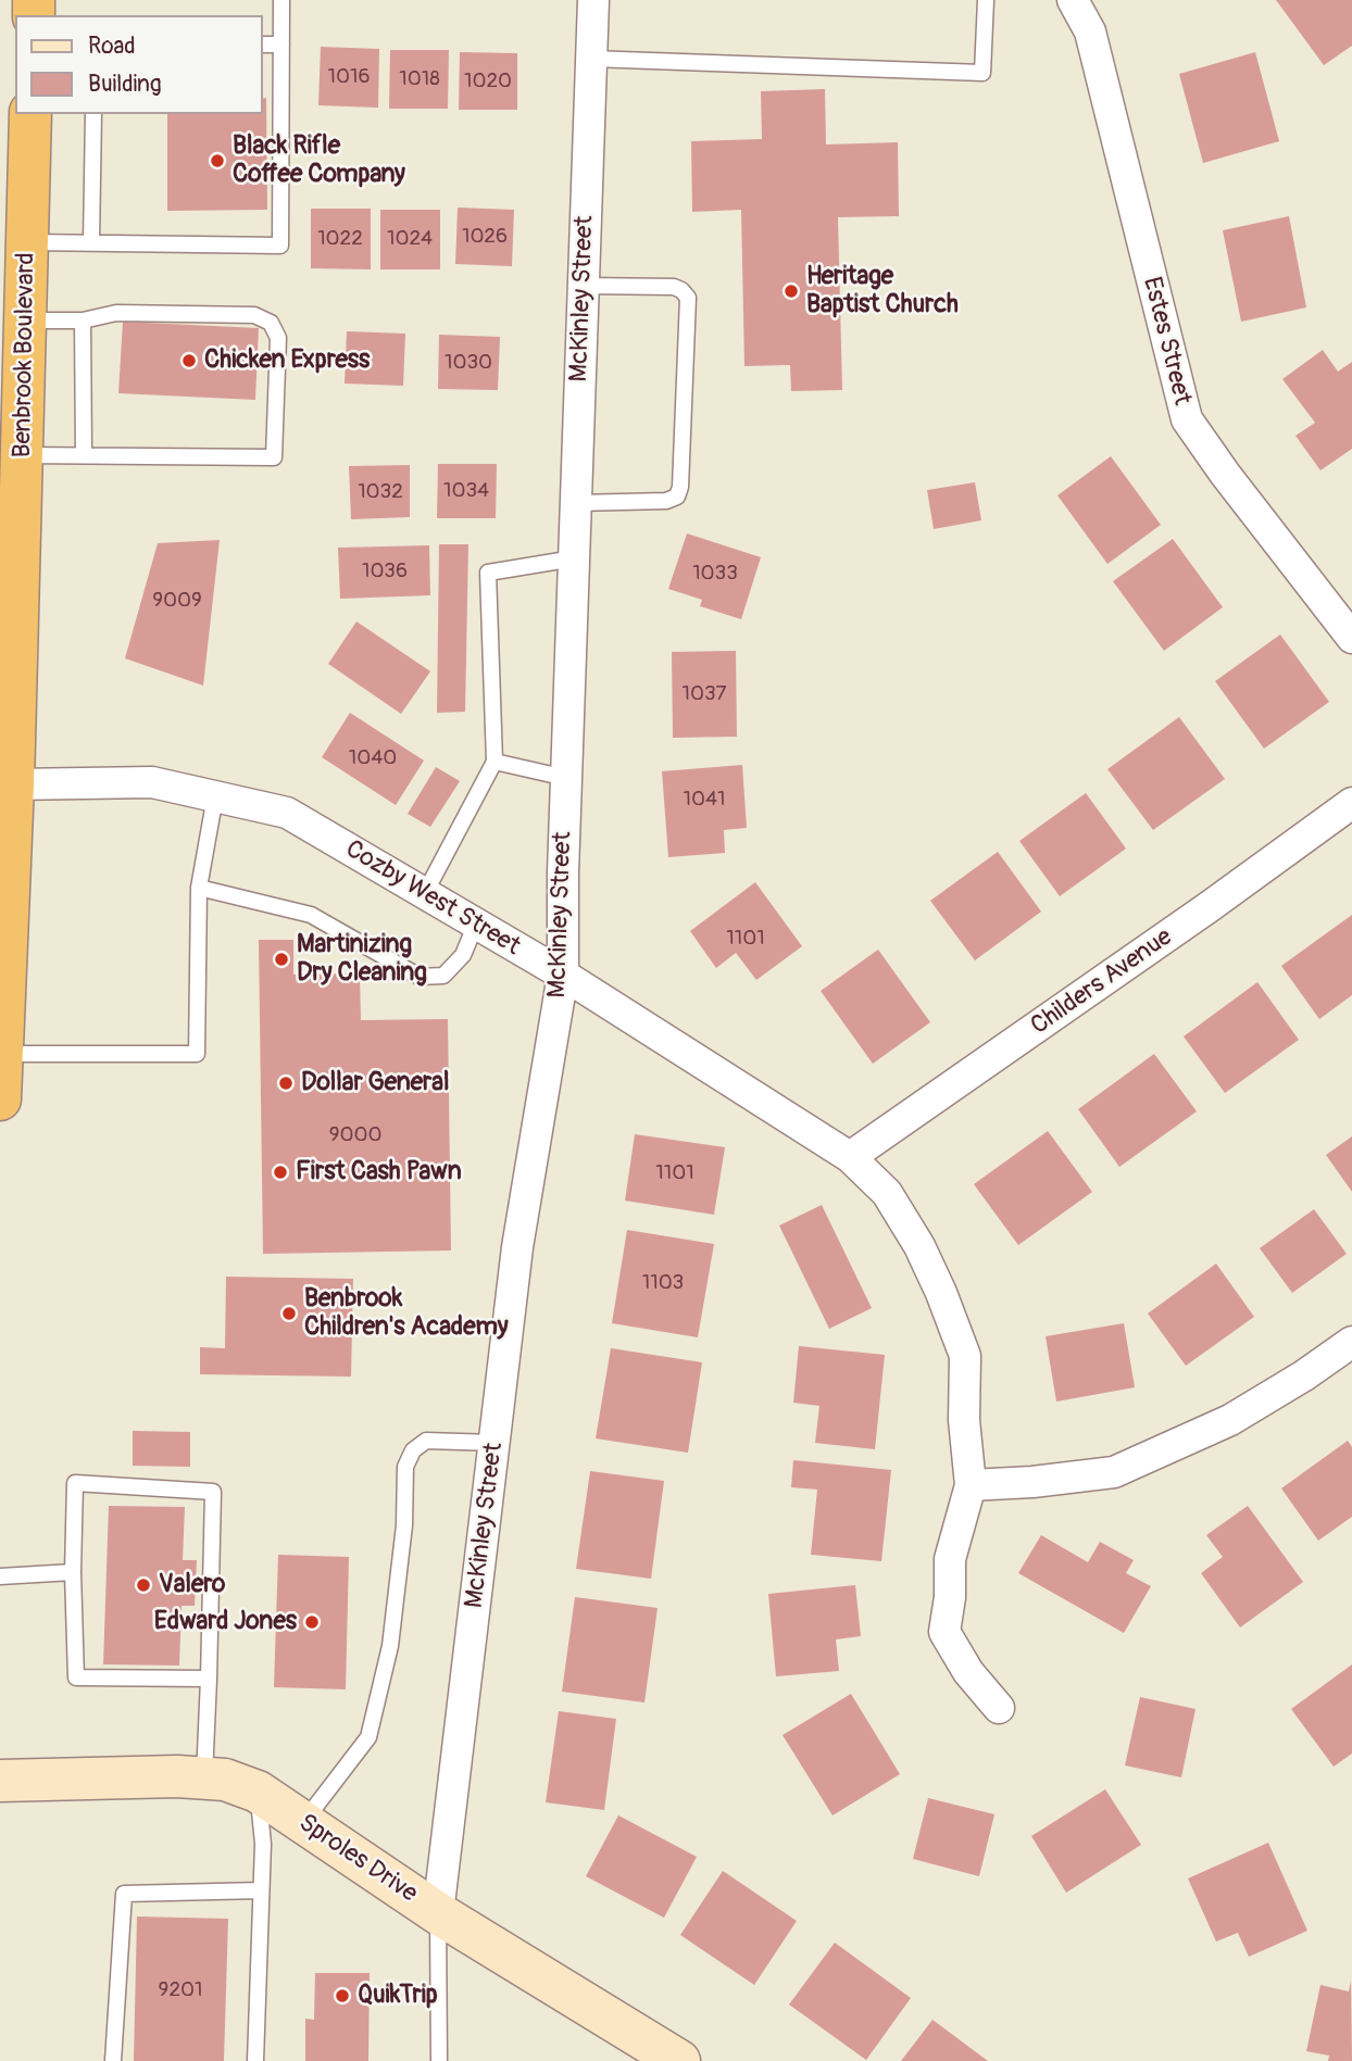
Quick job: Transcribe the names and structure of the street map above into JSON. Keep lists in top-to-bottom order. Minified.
{"streets":{"highway":["Benbrook Boulevard"],"street":["McKinley Street","Estes Street","Cozby West Street","Childers Avenue","Sproles Drive"]},"crossings":[["McKinley Street","Cozby West Street"],["McKinley Street","Sproles Drive"],["Benbrook Boulevard","Cozby West Street"],["Cozby West Street","Childers Avenue"]],"places":["Black Rifle Coffee Company","Heritage Baptist Church","Chicken Express","Martinizing Dry Cleaning","Dollar General","First Cash Pawn","Benbrook Children's Academy","Valero","Edward Jones","QuikTrip"],"house_numbers":["1016","1018","1020","1026","1022","1024","1030","1034","1032","1036","1033","9009","1037","1040","1041","1101","9000","1101","1103","9201"],"legend":["Road","Building"]}
